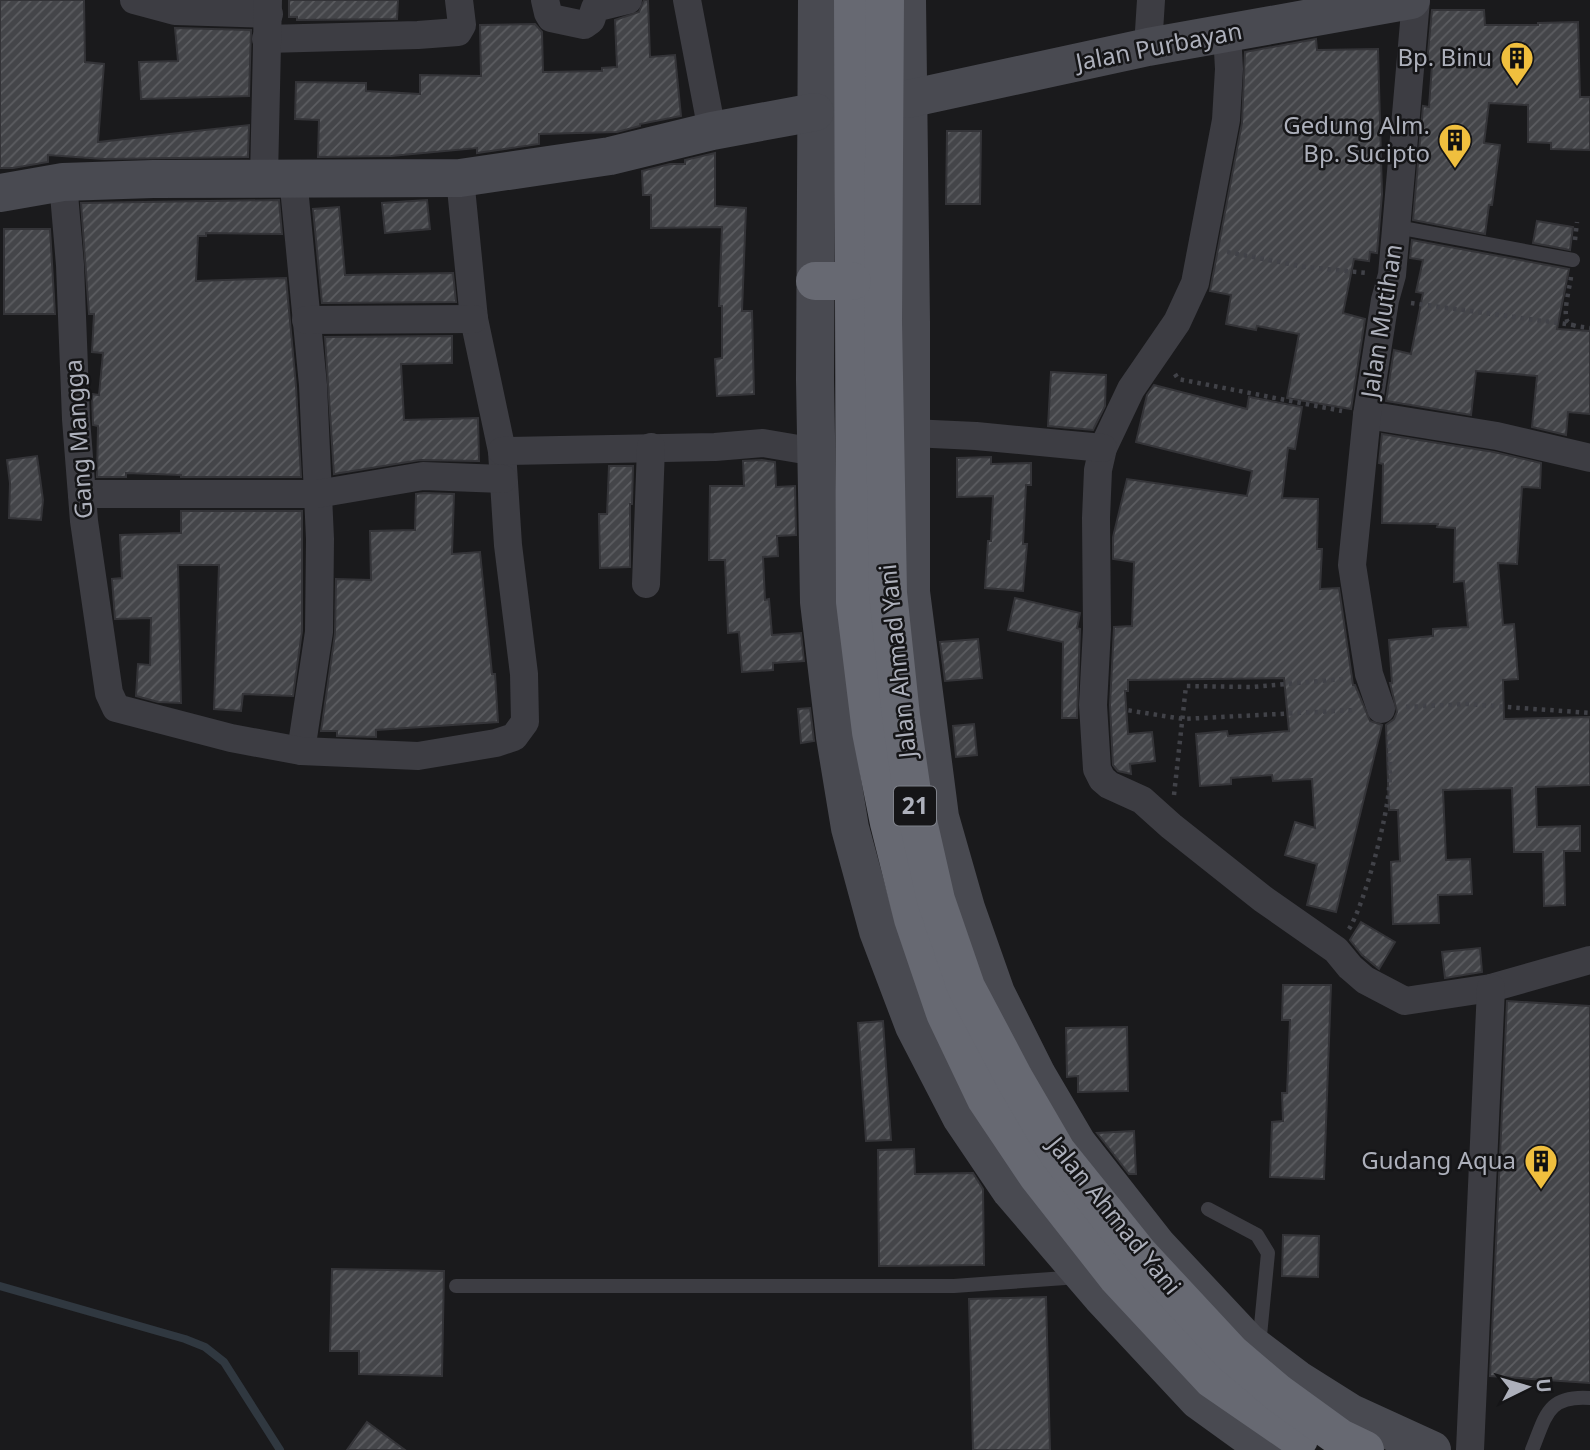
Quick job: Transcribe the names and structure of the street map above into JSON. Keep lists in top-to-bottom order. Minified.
{"streets":{"highway":["Jalan Ahmad Yani","21"],"street":["Jalan Purbayan","Jalan Mutihan","Gang Mangga"]},"places":{"building":["Bp. Binu","Gedung Alm. Bp. Sucipto","Gudang Aqua"]},"north":"right"}
